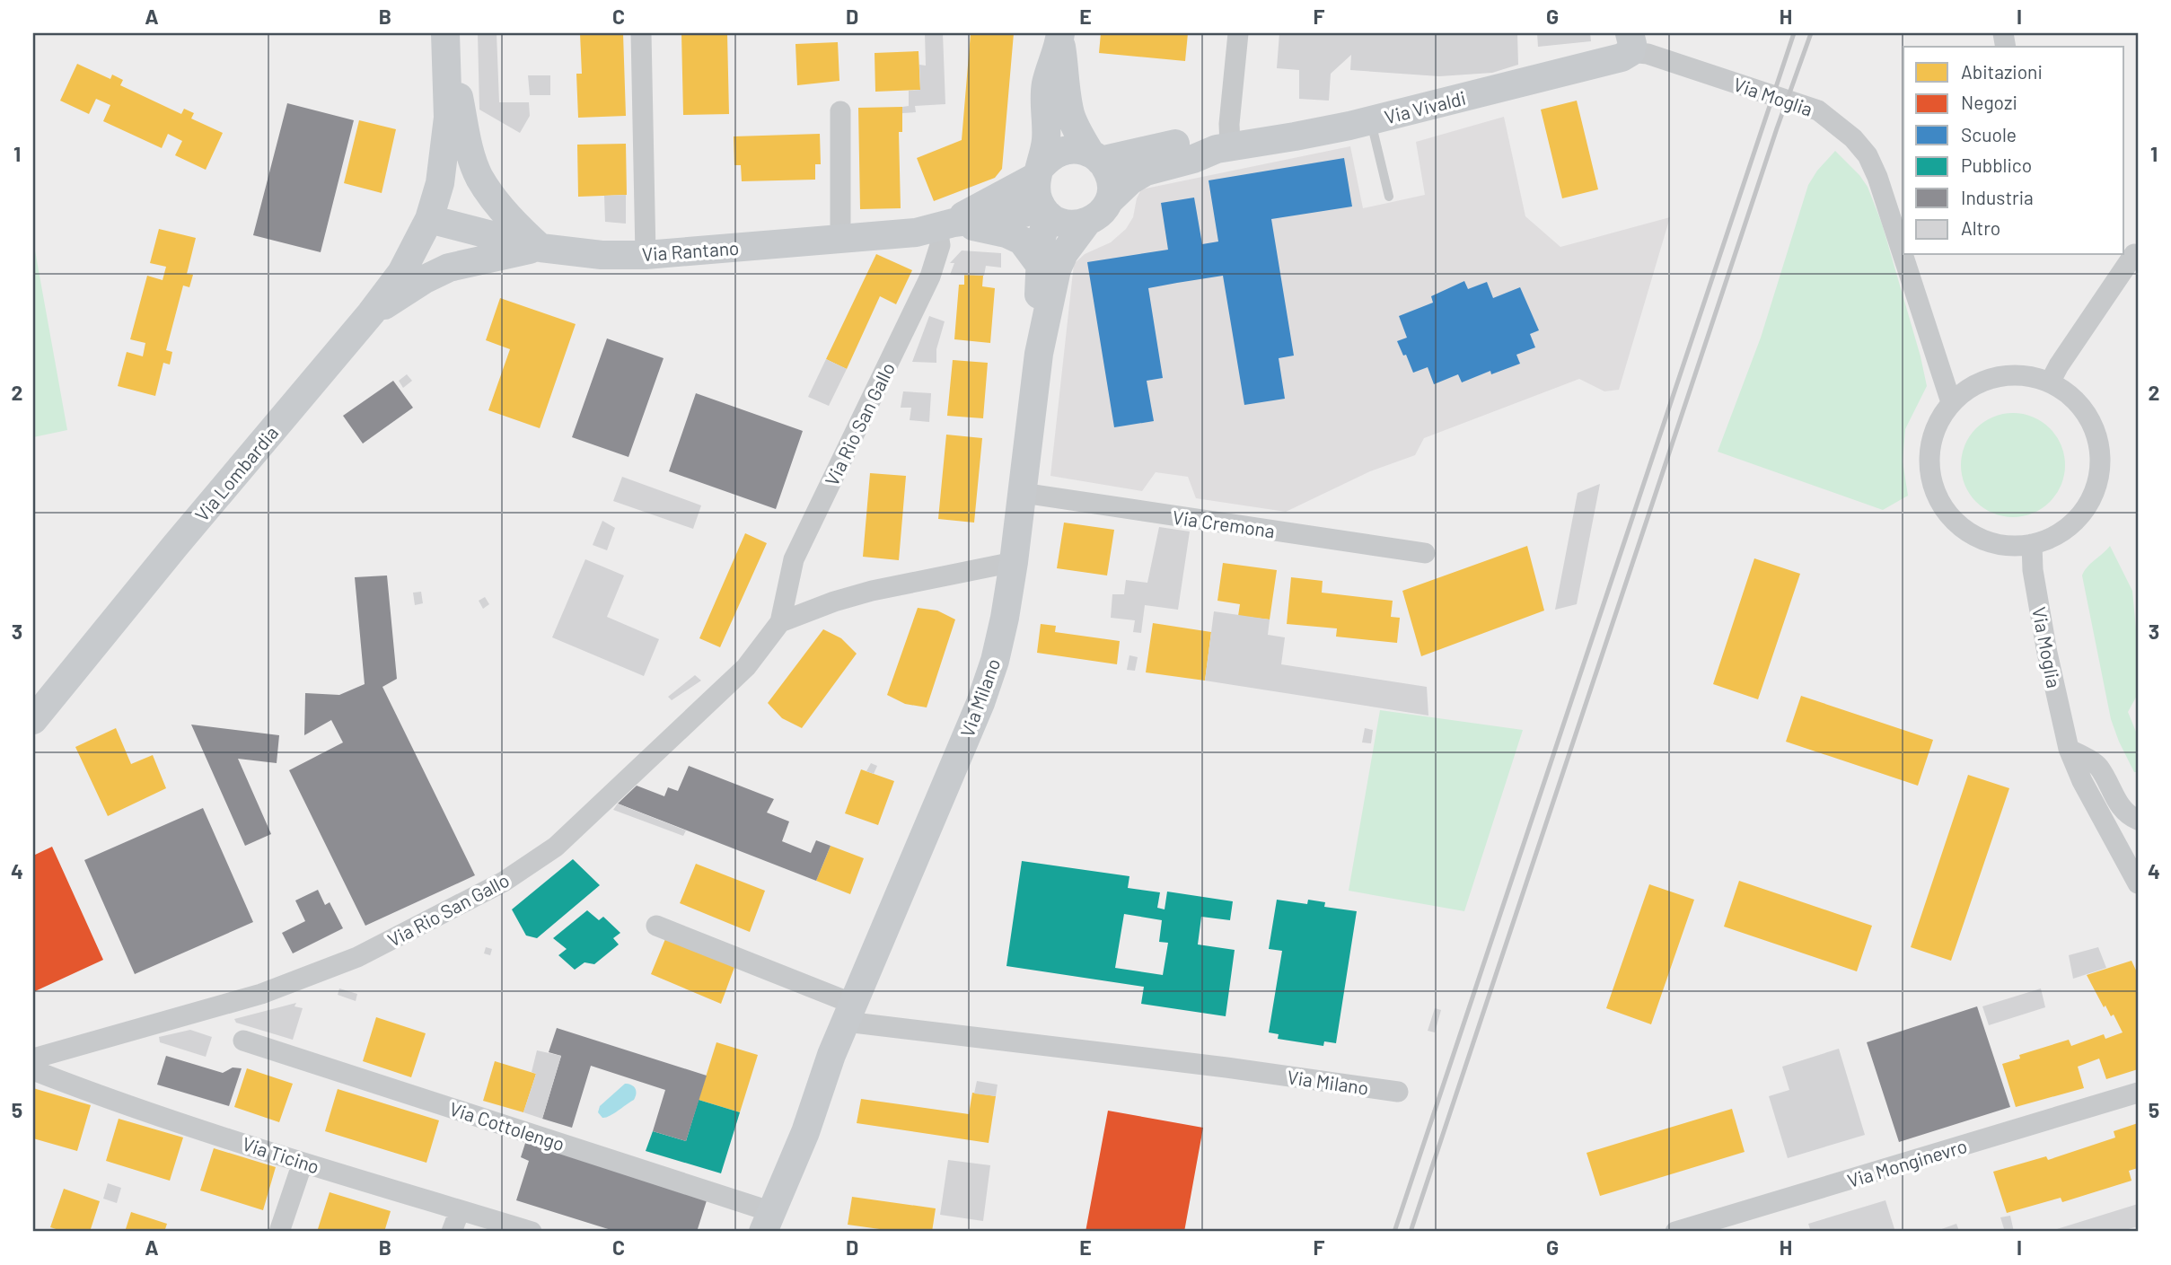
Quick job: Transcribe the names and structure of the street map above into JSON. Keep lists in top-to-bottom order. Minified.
{"streets":{"street":["Via Moglia","Via Vivaldi","Via Rantano","Via Rio San Gallo","Via Lombardia","Via Cremona","Via Milano","Via Cottolengo","Via Ticino","Via Monginevro"]},"crossings":[["Via Moglia","Via Vivaldi"],["Via Vivaldi","Via Rantano"],["Via Vivaldi","Via Milano"],["Via Rantano","Via Rio San Gallo"],["Via Rantano","Via Lombardia"],["Via Rantano","Via Milano"],["Via Cremona","Via Milano"],["Via Milano","Via Cottolengo"]],"legend":["Abitazioni","Negozi","Scuole","Pubblico","Industria","Altro"],"grid":{"columns":["A","B","C","D","E","F","G","H","I"],"rows":["1","2","3","4","5"]}}
